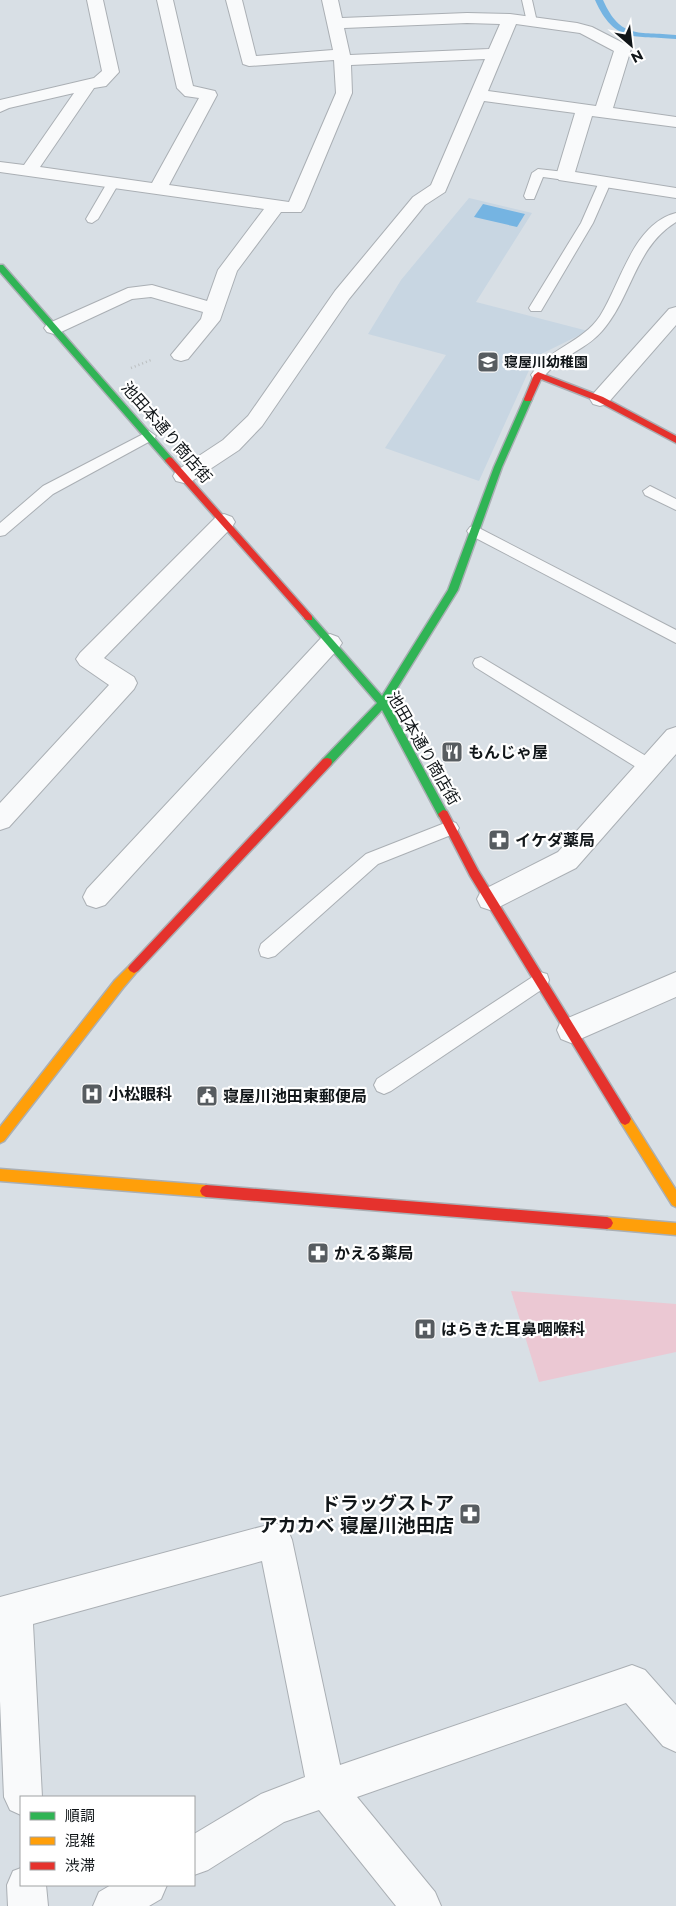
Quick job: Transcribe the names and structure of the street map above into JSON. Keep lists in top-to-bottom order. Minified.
{"streets":{"street":["池田本通り商店街"]},"places":{"school or university":["寝屋川幼稚園"],"restaurant":["もんじゃ屋"],"pharmacy":["イケダ薬局","かえる薬局","ドラッグストア アカカベ 寝屋川池田店"],"hospital":["小松眼科","はらきた耳鼻咽喉科"],"public building":["寝屋川池田東郵便局"]},"legend":["順調","混雑","渋滞"],"north":"bottom right"}
